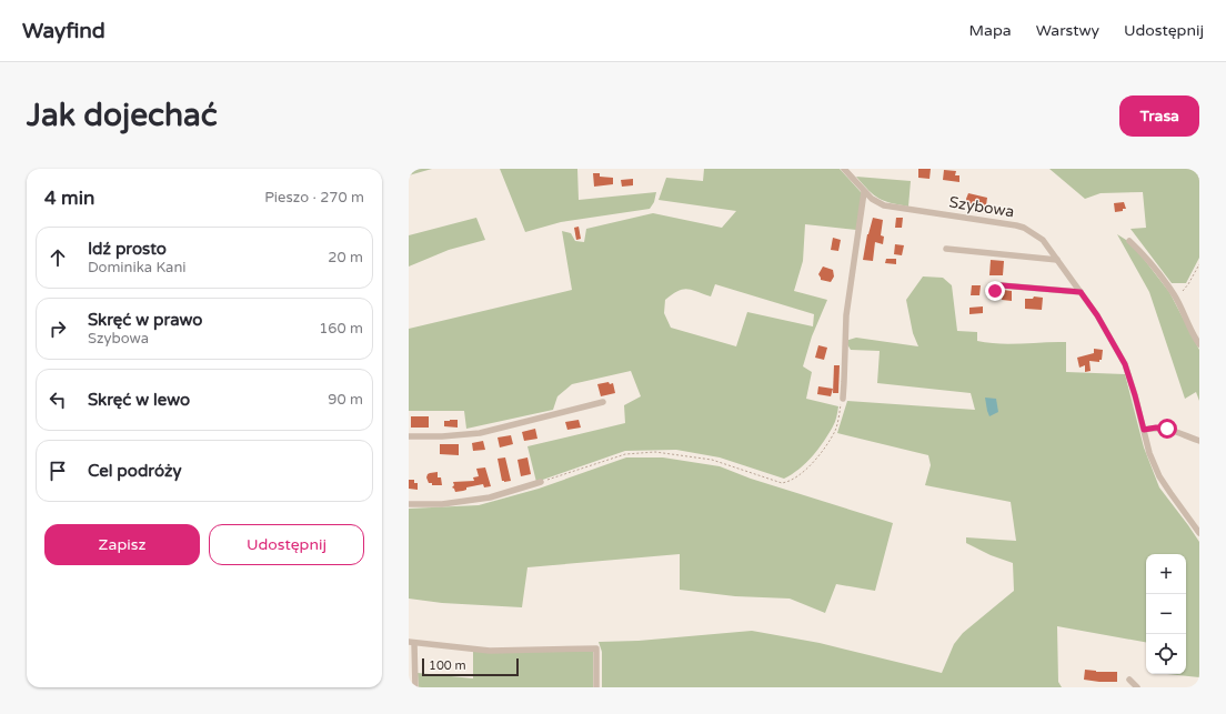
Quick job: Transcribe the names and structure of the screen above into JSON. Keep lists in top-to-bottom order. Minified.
{"streets":{"street":["Szybowa"]},"scale_bar":"100 m","page":{"header":"Wayfind","nav":["Mapa","Warstwy","Udostępnij"],"buttons":["Trasa",["Zapisz","Udostępnij"]],"title":"Jak dojechać","heading":["4 min","Pieszo · 270 m"],"list":[["Idź prosto","Dominika Kani","20 m"],["Skręć w prawo","Szybowa","160 m"],["Skręć w lewo","90 m"],"Cel podróży"],"map_buttons":["+","−"],"scale":"100 m"}}
